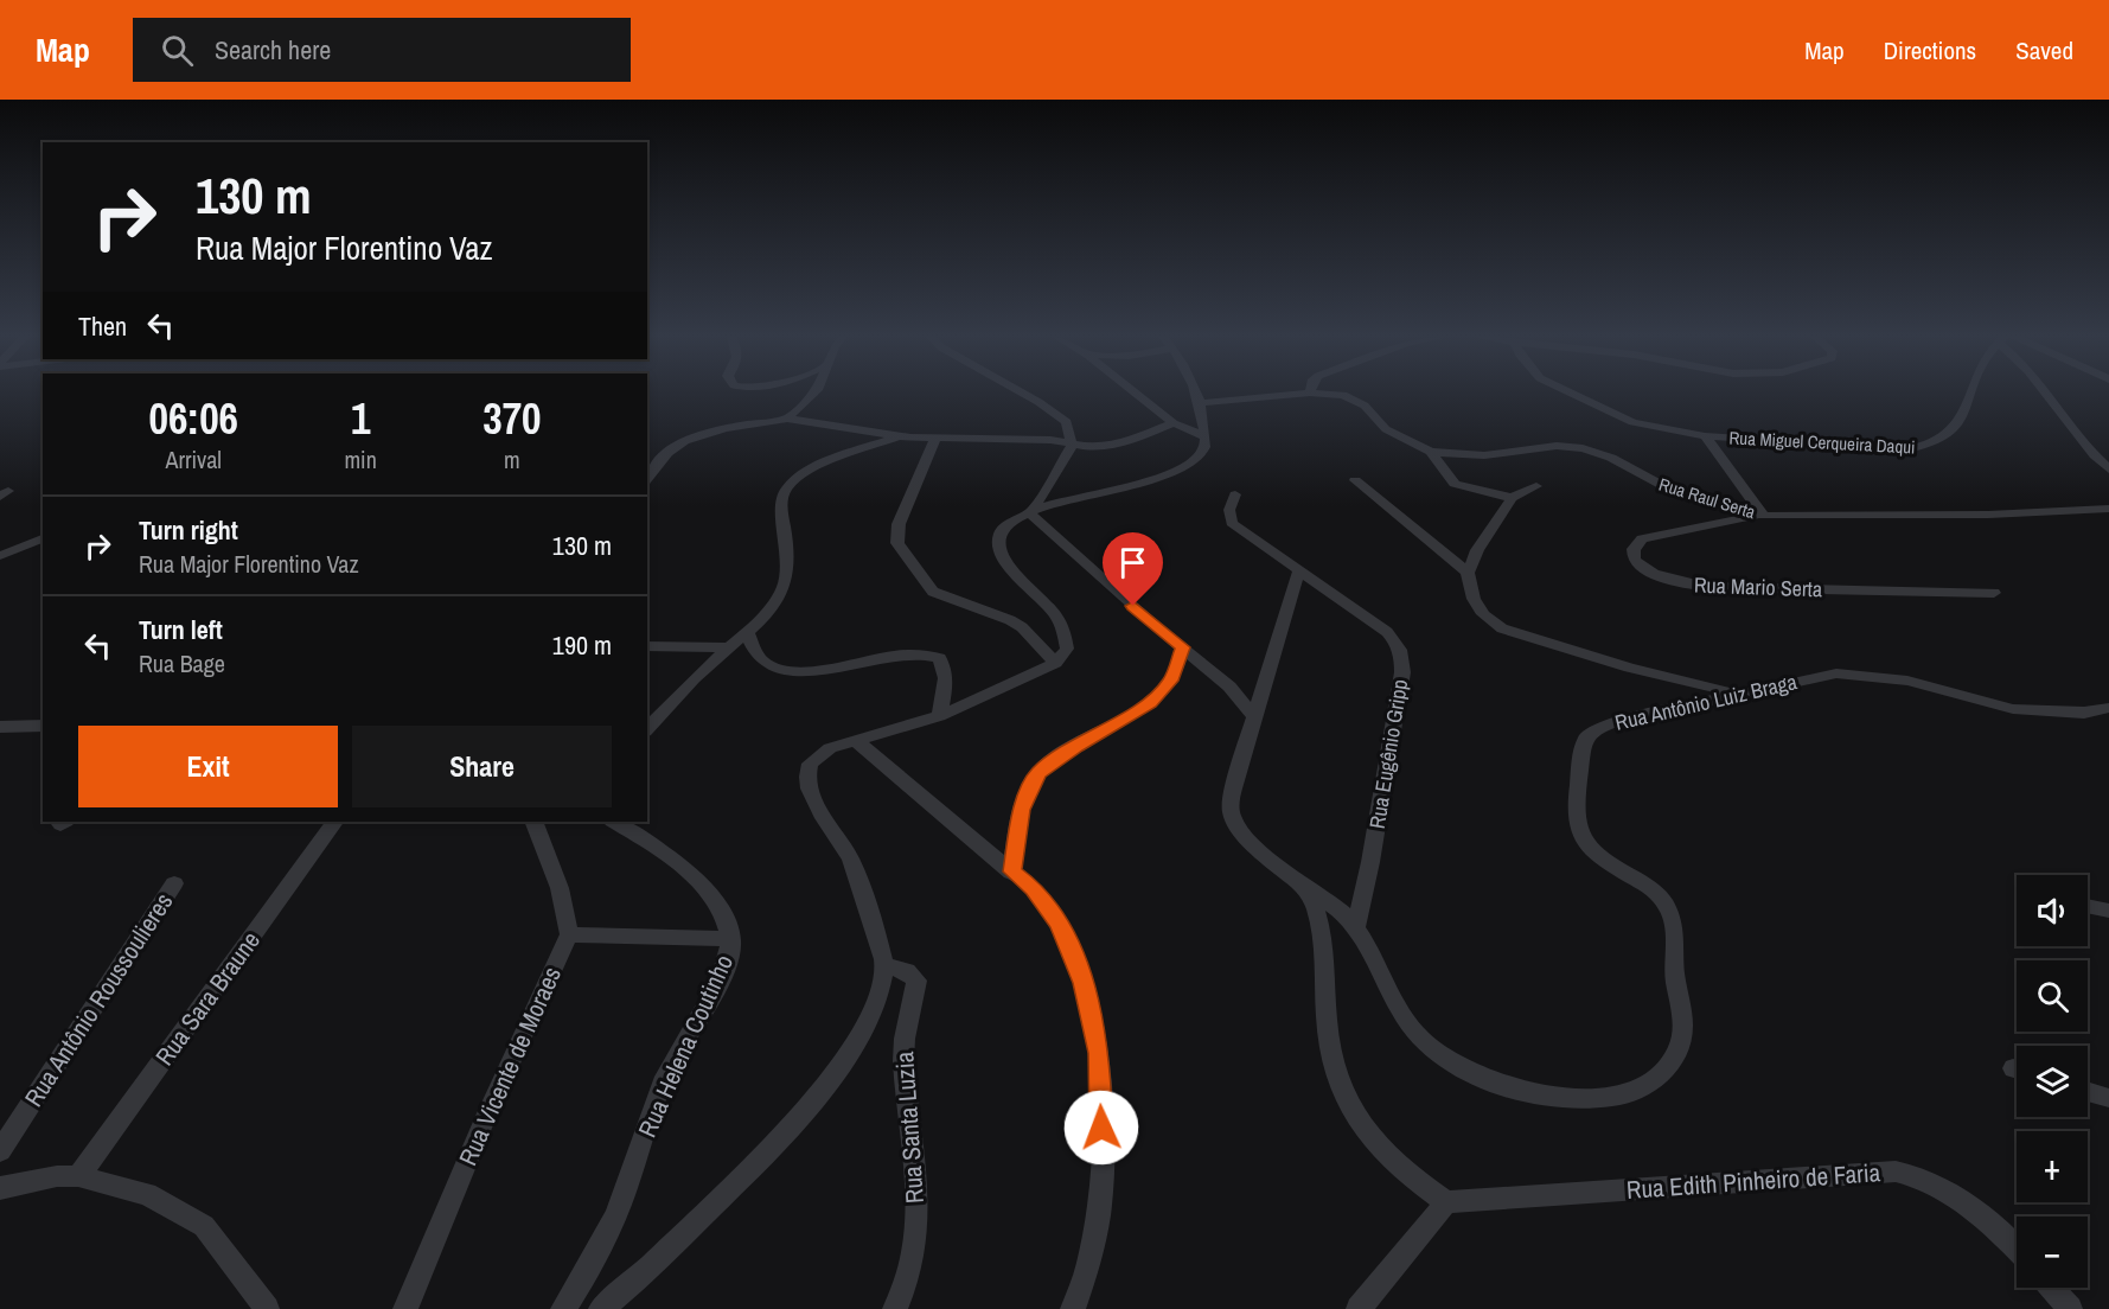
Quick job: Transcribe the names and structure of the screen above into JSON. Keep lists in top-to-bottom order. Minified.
{"streets":{"street":["Rua Miguel Cerqueira Daqui","Rua Raul Serta","Rua Mario Serta","Rua Antônio Luiz Braga","Rua Eugênio Gripp","Rua Sara Braune","Rua Antônio Roussoulieres","Rua Helena Coutinho","Rua Vicente de Moraes","Rua Santa Luzia","Rua Edith Pinheiro de Faria"]},"crossings":[["Rua Raul Serta","Rua Mario Serta"],["Rua Antônio Luiz Braga","Rua Eugênio Gripp"]],"page":{"header":"Map","search":"Search here","nav":["Map","Directions","Saved"],"turn":["130 m","Rua Major Florentino Vaz"],"then":"Then","eta":["06:06","Arrival","1","min","370","m"],"list":[{"name":"Turn right","note":"Rua Major Florentino Vaz","value":"130 m"},{"name":"Turn left","note":"Rua Bage","value":"190 m"}],"buttons":["Exit","Share"],"map_buttons":["+","−"]}}
